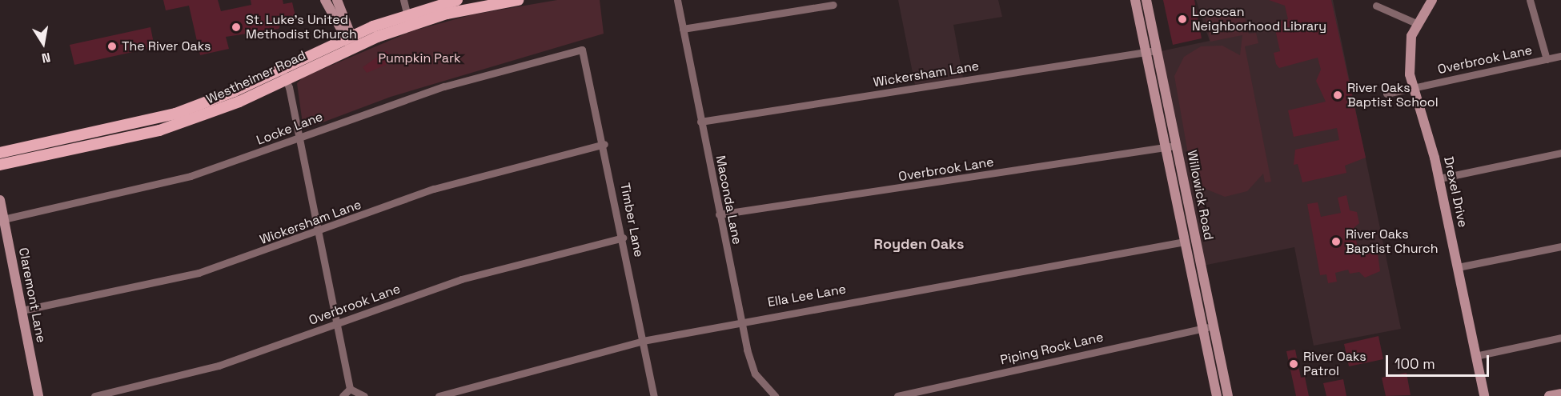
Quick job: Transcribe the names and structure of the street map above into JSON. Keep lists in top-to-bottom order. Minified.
{"streets":{"main road":["Westheimer Road","Drexel Drive","Willowick Road","Claremont Lane","Ella Lee Lane"],"street":["Overbrook Lane","Wickersham Lane","Locke Lane","Maconda Lane","Timber Lane","Piping Rock Lane"]},"crossings":[["Overbrook Lane","Drexel Drive"],["Overbrook Lane","Willowick Road"],["Overbrook Lane","Maconda Lane"],["Overbrook Lane","Timber Lane"],["Wickersham Lane","Willowick Road"],["Wickersham Lane","Maconda Lane"],["Wickersham Lane","Timber Lane"],["Wickersham Lane","Claremont Lane"],["Locke Lane","Timber Lane"],["Locke Lane","Claremont Lane"],["Willowick Road","Ella Lee Lane"],["Willowick Road","Piping Rock Lane"],["Maconda Lane","Ella Lee Lane"],["Timber Lane","Ella Lee Lane"]],"districts":["Royden Oaks"],"parks":["Pumpkin Park"],"places":["Looscan Neighborhood Library","St. Luke's United Methodist Church","The River Oaks","River Oaks Baptist School","River Oaks Baptist Church","River Oaks Patrol"],"scale_bar":"100 m","north":"bottom"}
